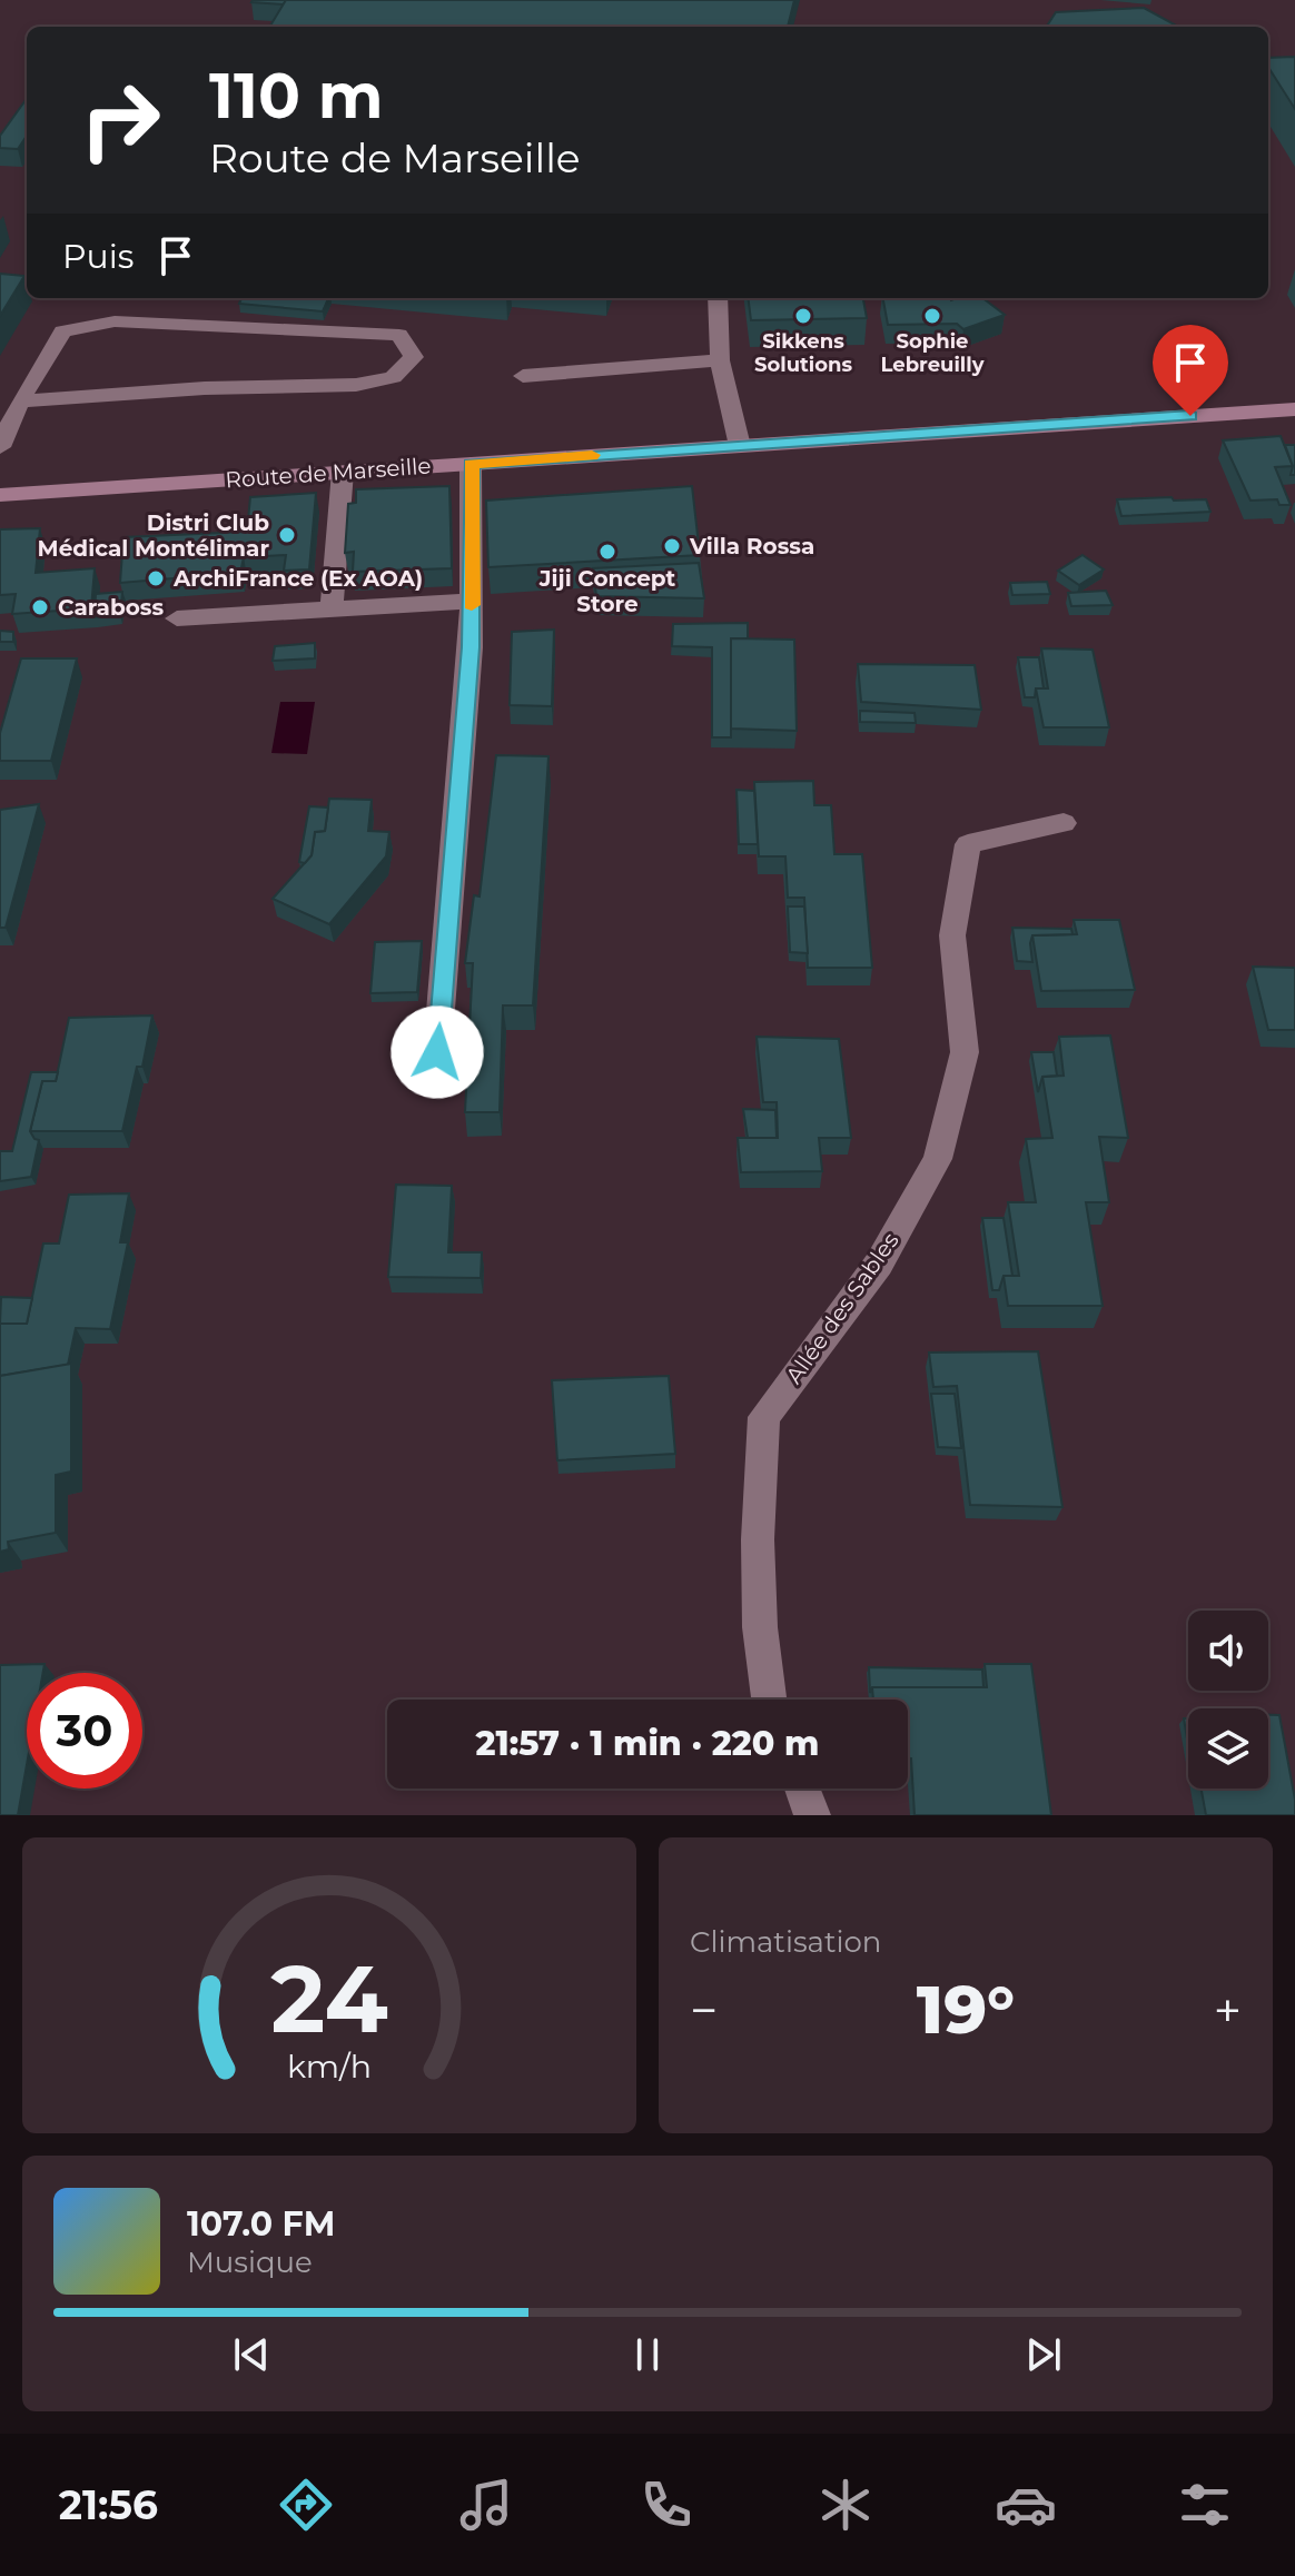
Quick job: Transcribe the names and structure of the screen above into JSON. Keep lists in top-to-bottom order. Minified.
{"streets":{"main road":["Route de Marseille"],"street":["Allée des Sables"]},"places":["Sikkens Solutions","Sophie Lebreuilly","Distri Club Médical Montélimar","Villa Rossa","Jiji Concept Store","ArchiFrance (Ex AOA)","Caraboss"],"page":{"turn":["110 m","Route de Marseille"],"then":"Puis","limit":"30","trip":"21:57 · 1 min · 220 m","tile":"Climatisation","heat":["−","19°","+"],"song":["107.0 FM","Musique"],"tabs":"21:56","gauge":["24","km/h"]}}
